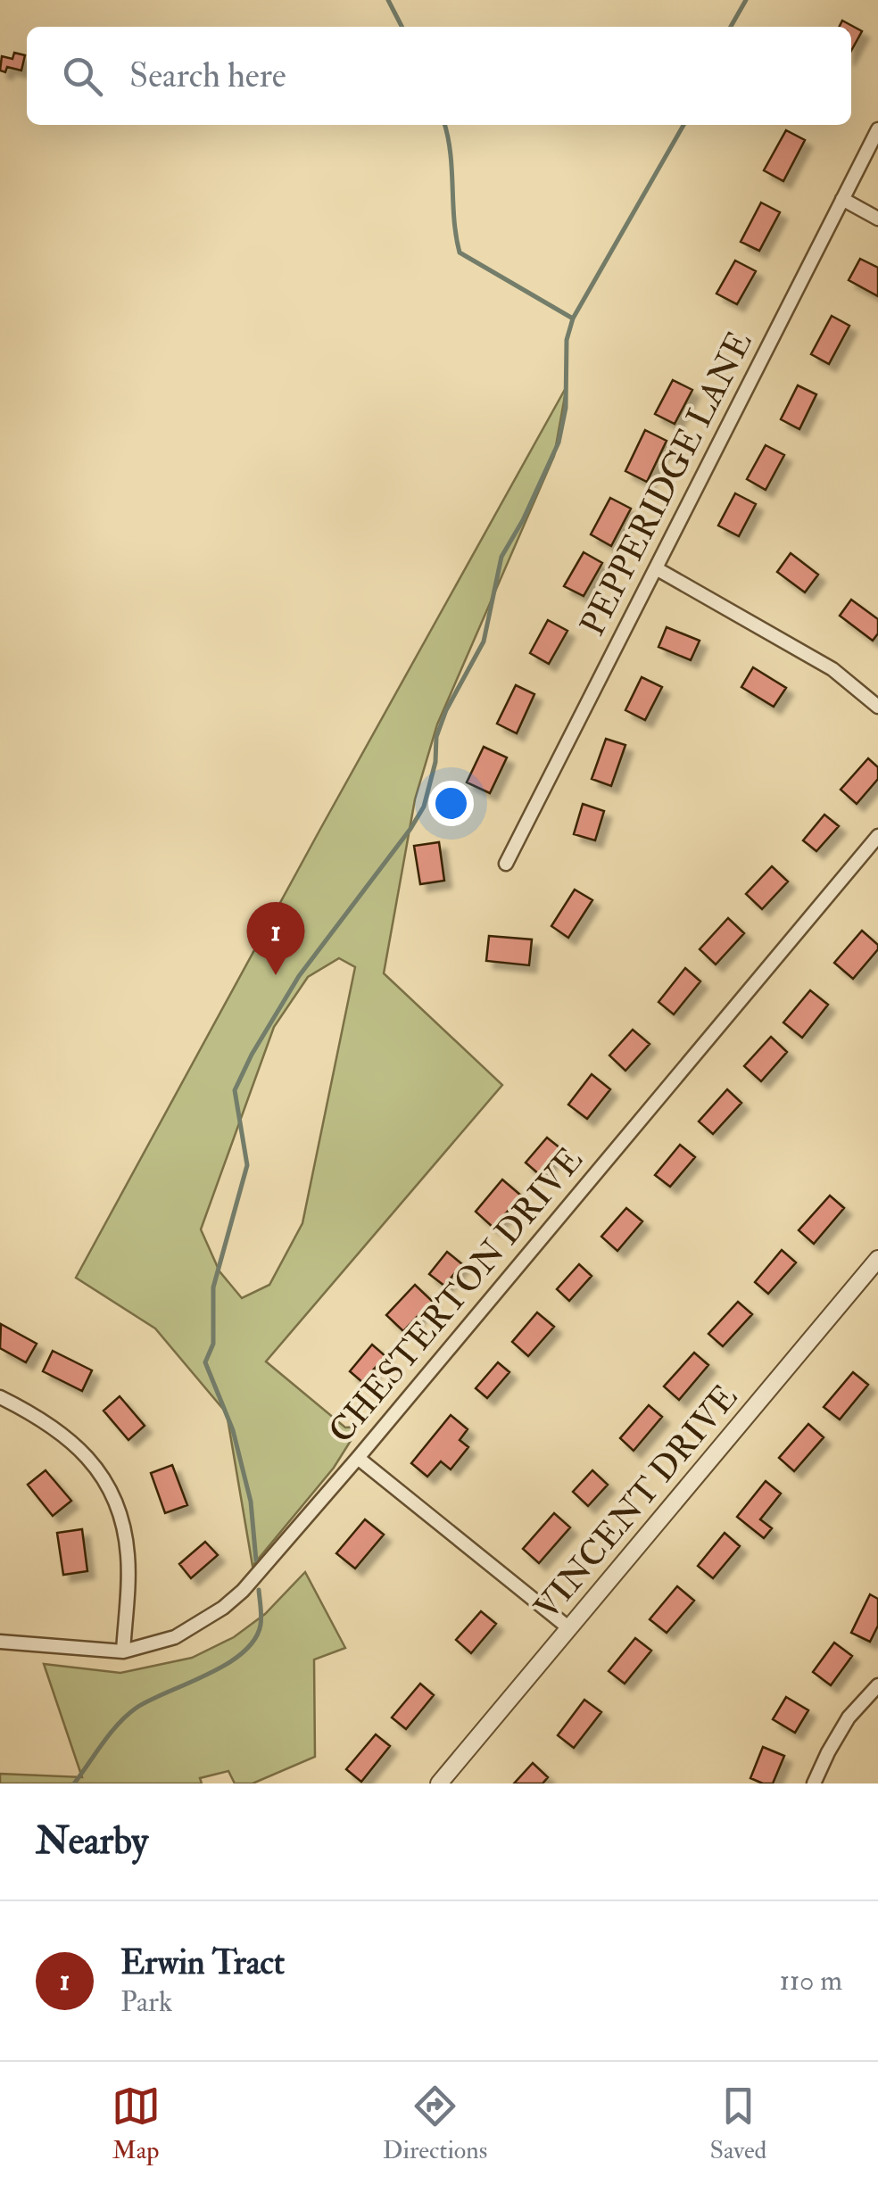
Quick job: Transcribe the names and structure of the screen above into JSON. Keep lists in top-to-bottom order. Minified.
{"streets":{"street":["PEPPERIDGE LANE","CHESTERTON DRIVE","VINCENT DRIVE"]},"page":{"search":"Search here","pins":"1","heading":"Nearby","list":[{"mark":"1","name":"Erwin Tract","note":"Park","value":"110 m"}],"nav":["Map","Directions","Saved"]}}
